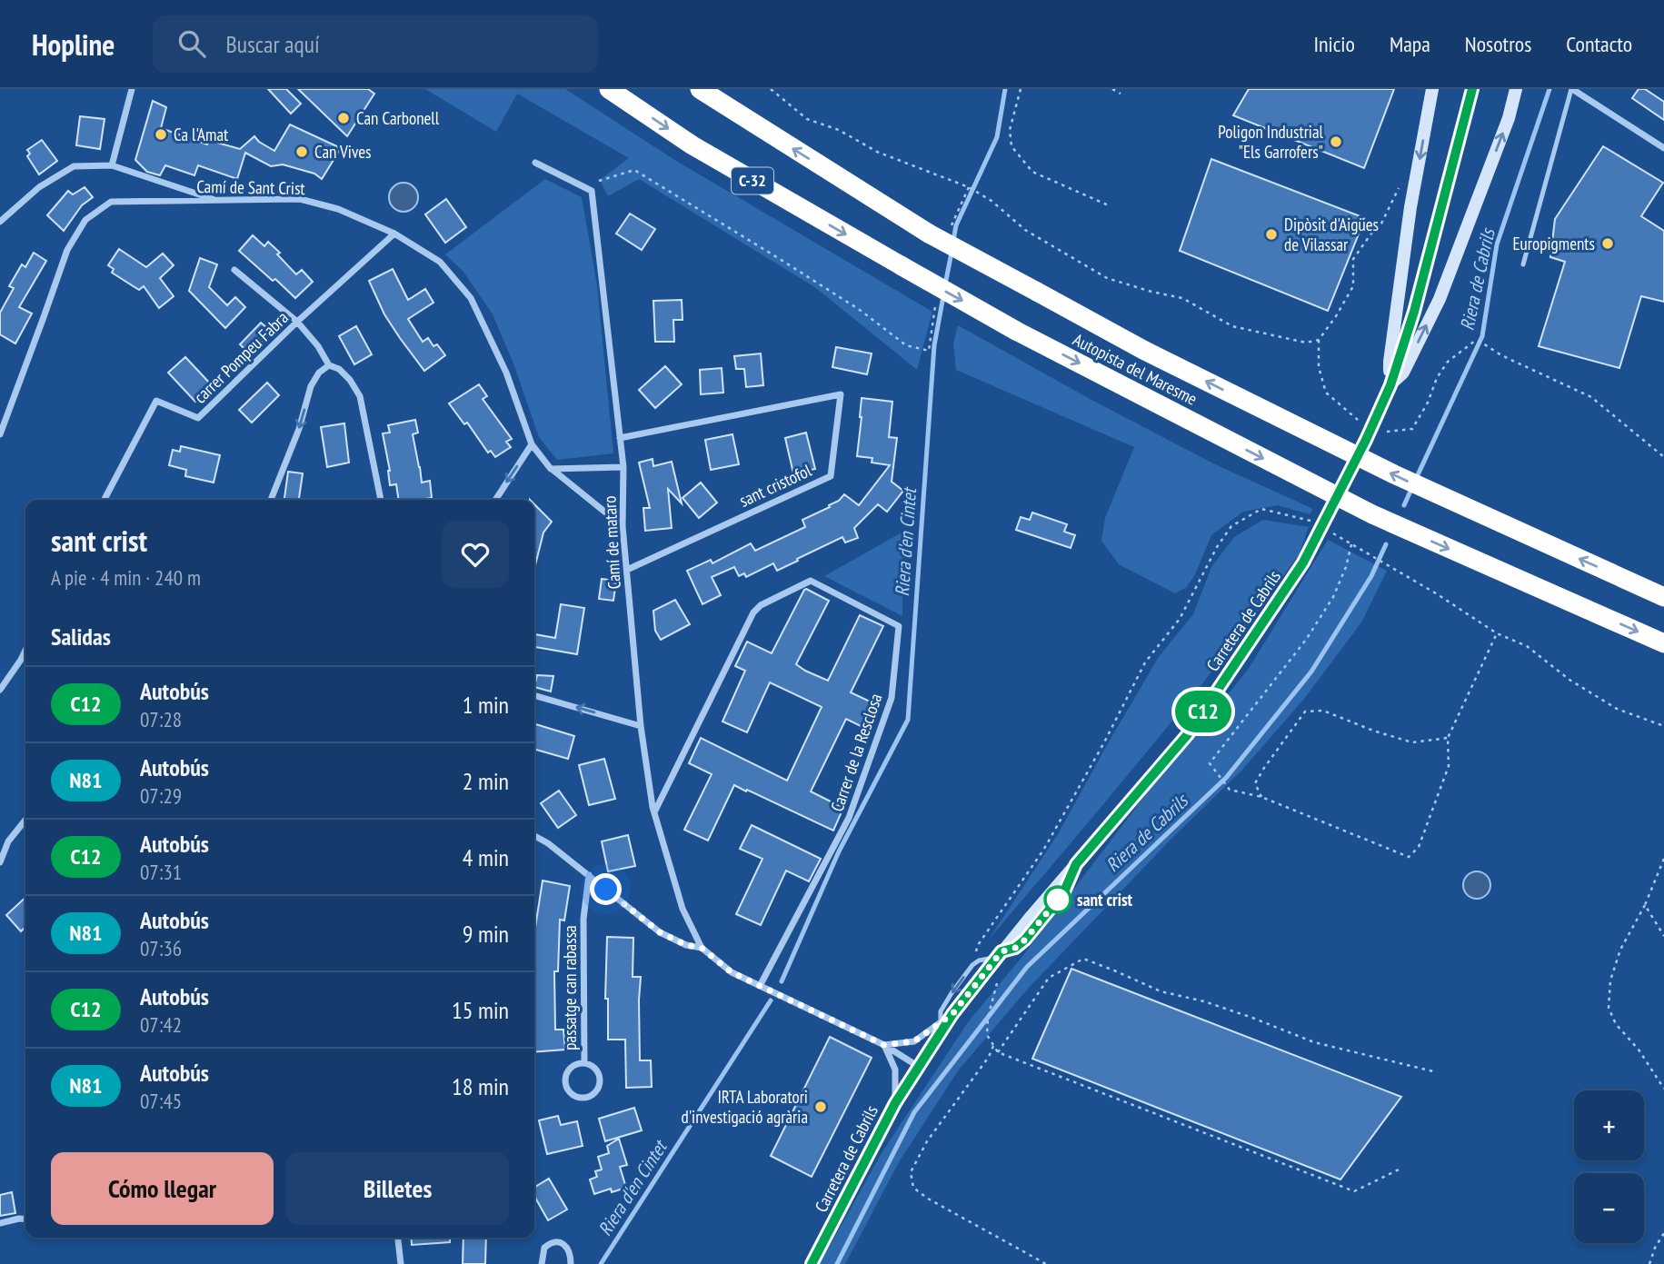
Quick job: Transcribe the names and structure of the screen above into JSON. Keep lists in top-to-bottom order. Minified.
{"streets":{"highway":["C-32","Autopista del Maresme"],"street":["Camí de Sant Crist","carrer Pompeu Fabra","sant cristofol","Camí de mataro","Carretera de Cabrils","Carrer de la Resclosa","passatge can rabassa"]},"crossings":[["Camí de Sant Crist","carrer Pompeu Fabra"],["Camí de Sant Crist","Camí de mataro"],["sant cristofol","Camí de mataro"],["Camí de mataro","Carrer de la Resclosa"]],"water":["Riera de Cabrils","Riera d'en Cintet"],"places":["Can Carbonell","Ca l'Amat","Poligon Industrial \"Els Garrofers\"","Can Vives","Dipòsit d'Aigües de Vilassar","Europigments","sant crist","IRTA Laboratori d'investigació agrària"],"lines":["bus line C12"],"page":{"header":"Hopline","search":"Buscar aquí","nav":["Inicio","Mapa","Nosotros","Contacto"],"on_map":"C12","heading":[["sant crist","A pie · 4 min · 240 m"],"Salidas"],"list":[{"mark":"C12","name":"Autobús","note":"07:28","value":"1 min"},{"mark":"N81","name":"Autobús","note":"07:29","value":"2 min"},{"mark":"C12","name":"Autobús","note":"07:31","value":"4 min"},{"mark":"N81","name":"Autobús","note":"07:36","value":"9 min"},{"mark":"C12","name":"Autobús","note":"07:42","value":"15 min"},{"mark":"N81","name":"Autobús","note":"07:45","value":"18 min"}],"map_buttons":["+","−"],"buttons":["Cómo llegar","Billetes"]}}
